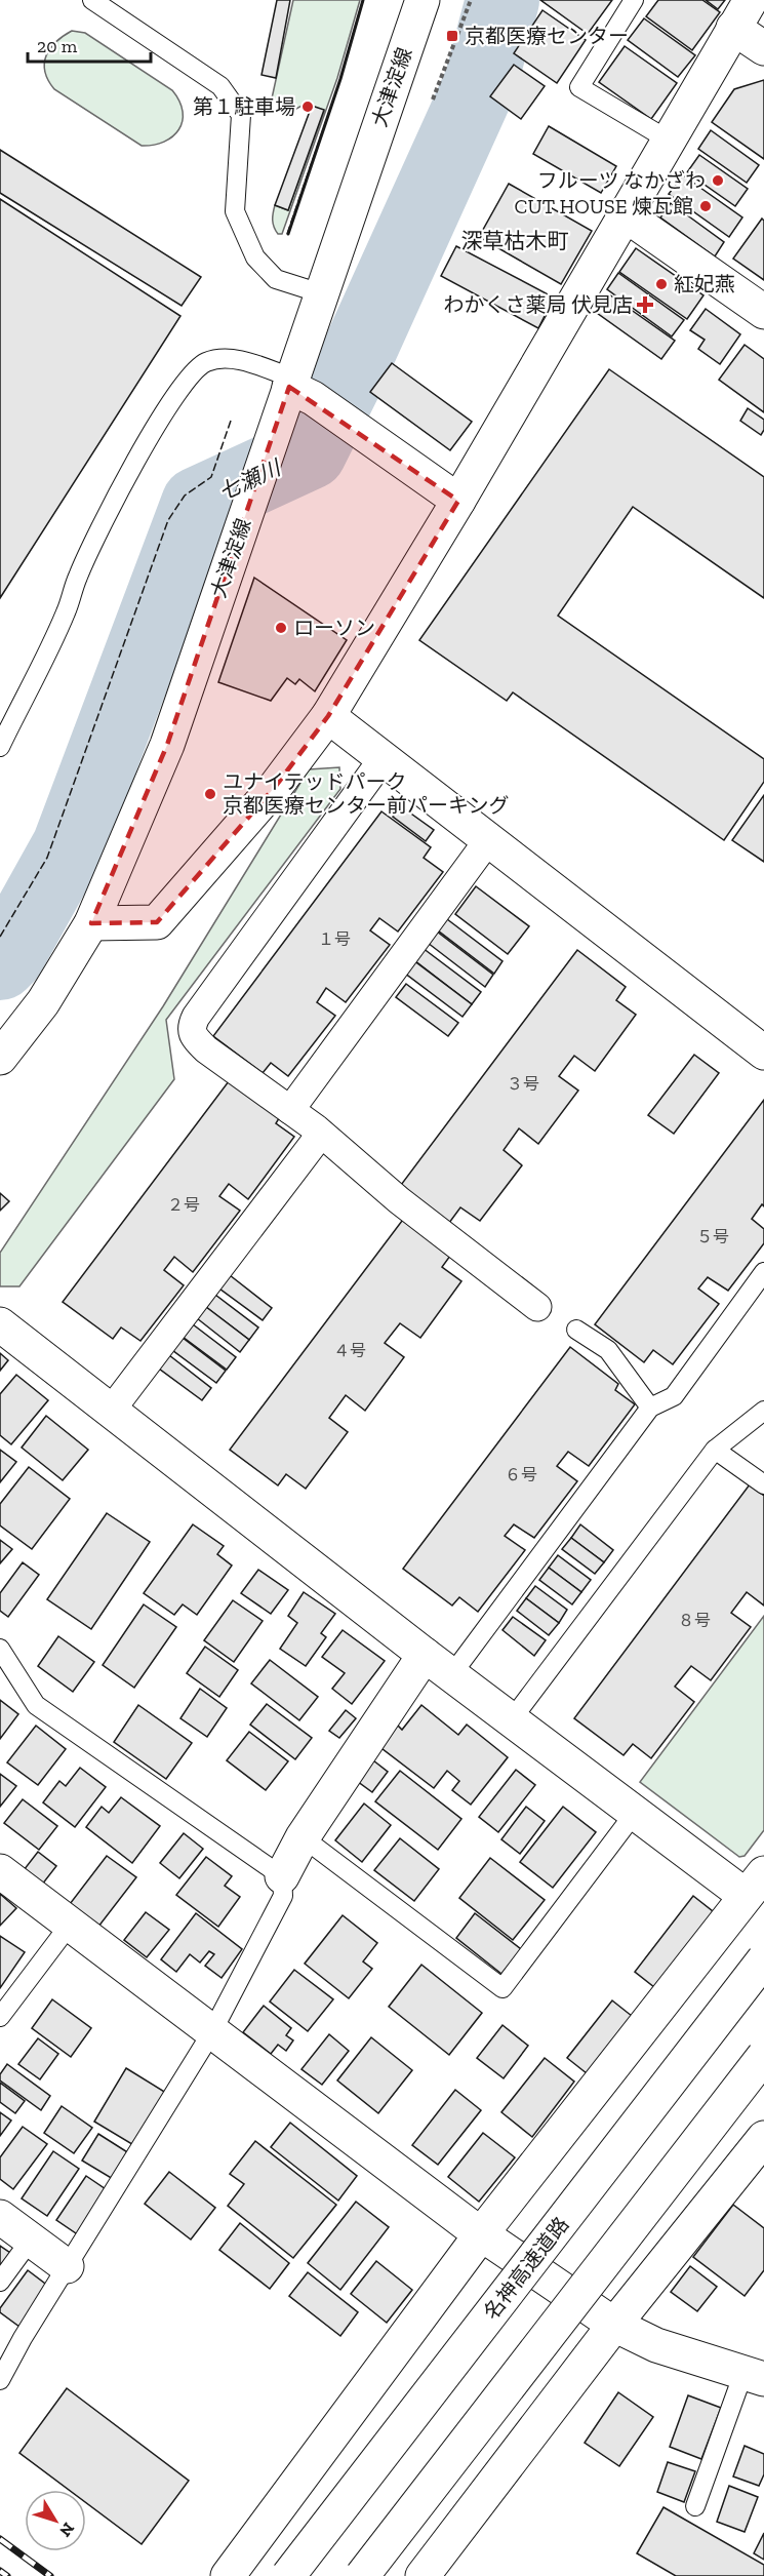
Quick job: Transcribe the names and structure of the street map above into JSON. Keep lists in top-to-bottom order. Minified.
{"streets":{"main road":["大津淀線","名神高速道路"]},"districts":["深草枯木町"],"water":["七瀬川"],"places":{"transit":["京都医療センター"],"other":["第１駐車場","フルーツ なかざわ","CUT HOUSE 煉瓦館","紅妃燕","ローソン","ユナイテッドパーク 京都医療センター前パーキング"],"health":["わかくさ薬局 伏見店"]},"house_numbers":["１号","３号","２号","５号","４号","６号","８号"],"scale_bar":"20 m","north":"bottom right"}
